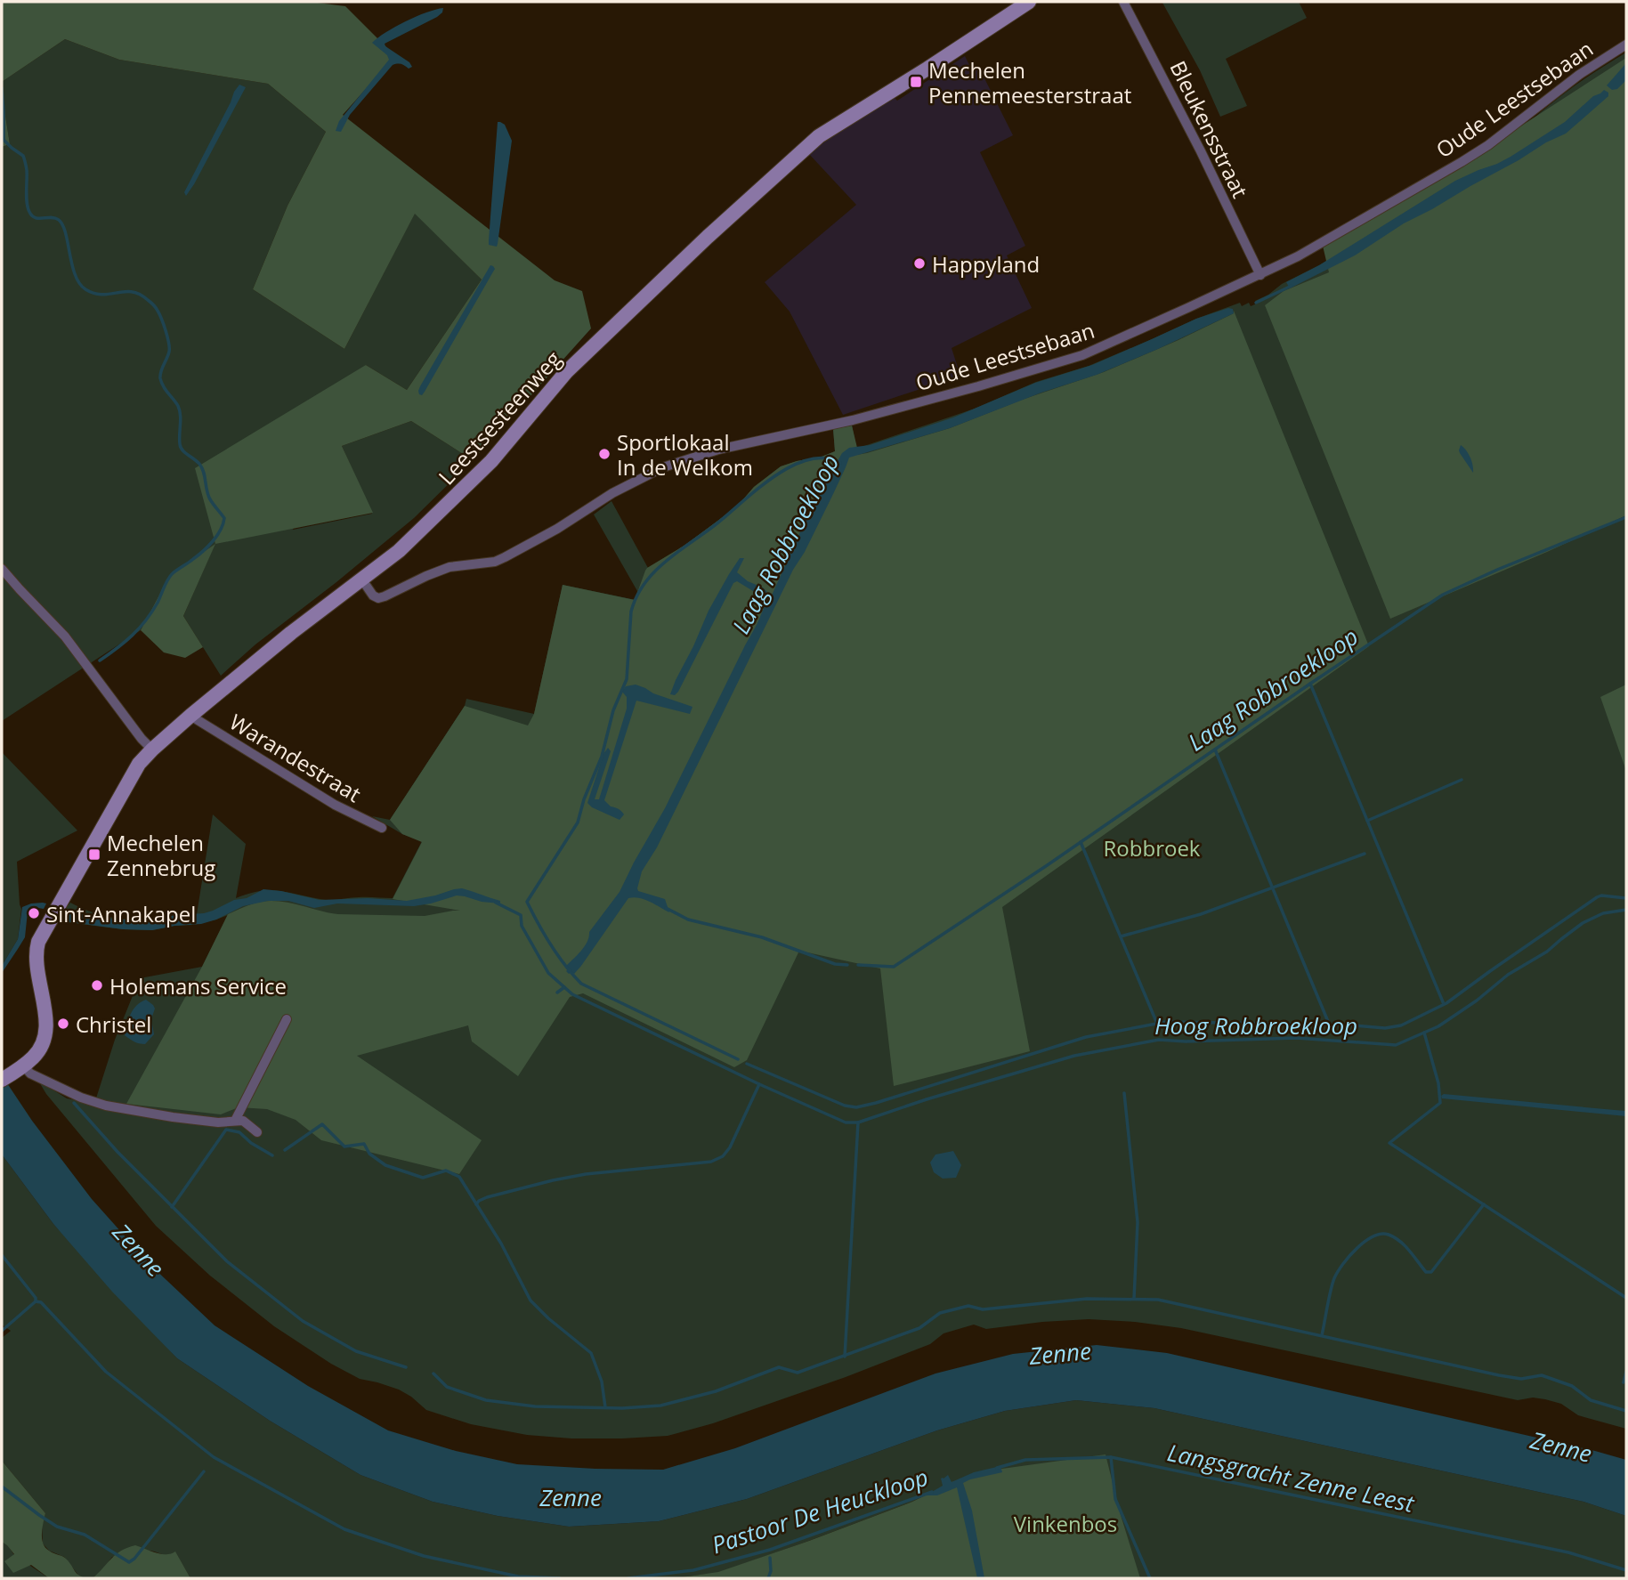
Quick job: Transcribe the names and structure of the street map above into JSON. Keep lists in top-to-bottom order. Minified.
{"streets":{"street":["Oude Leestsebaan","Bleukensstraat","Leestsesteenweg","Warandestraat"]},"crossings":[["Oude Leestsebaan","Bleukensstraat"],["Oude Leestsebaan","Leestsesteenweg"],["Leestsesteenweg","Warandestraat"]],"water":["Laag Robbroekloop","Hoog Robbroekloop","Zenne","Langsgracht Zenne Leest","Pastoor De Heuckloop"],"parks":["Robbroek","Vinkenbos"],"places":{"transit":["Mechelen Pennemeesterstraat","Mechelen Zennebrug"],"other":["Happyland","Sportlokaal In de Welkom","Sint-Annakapel","Holemans Service","Christel"]}}
